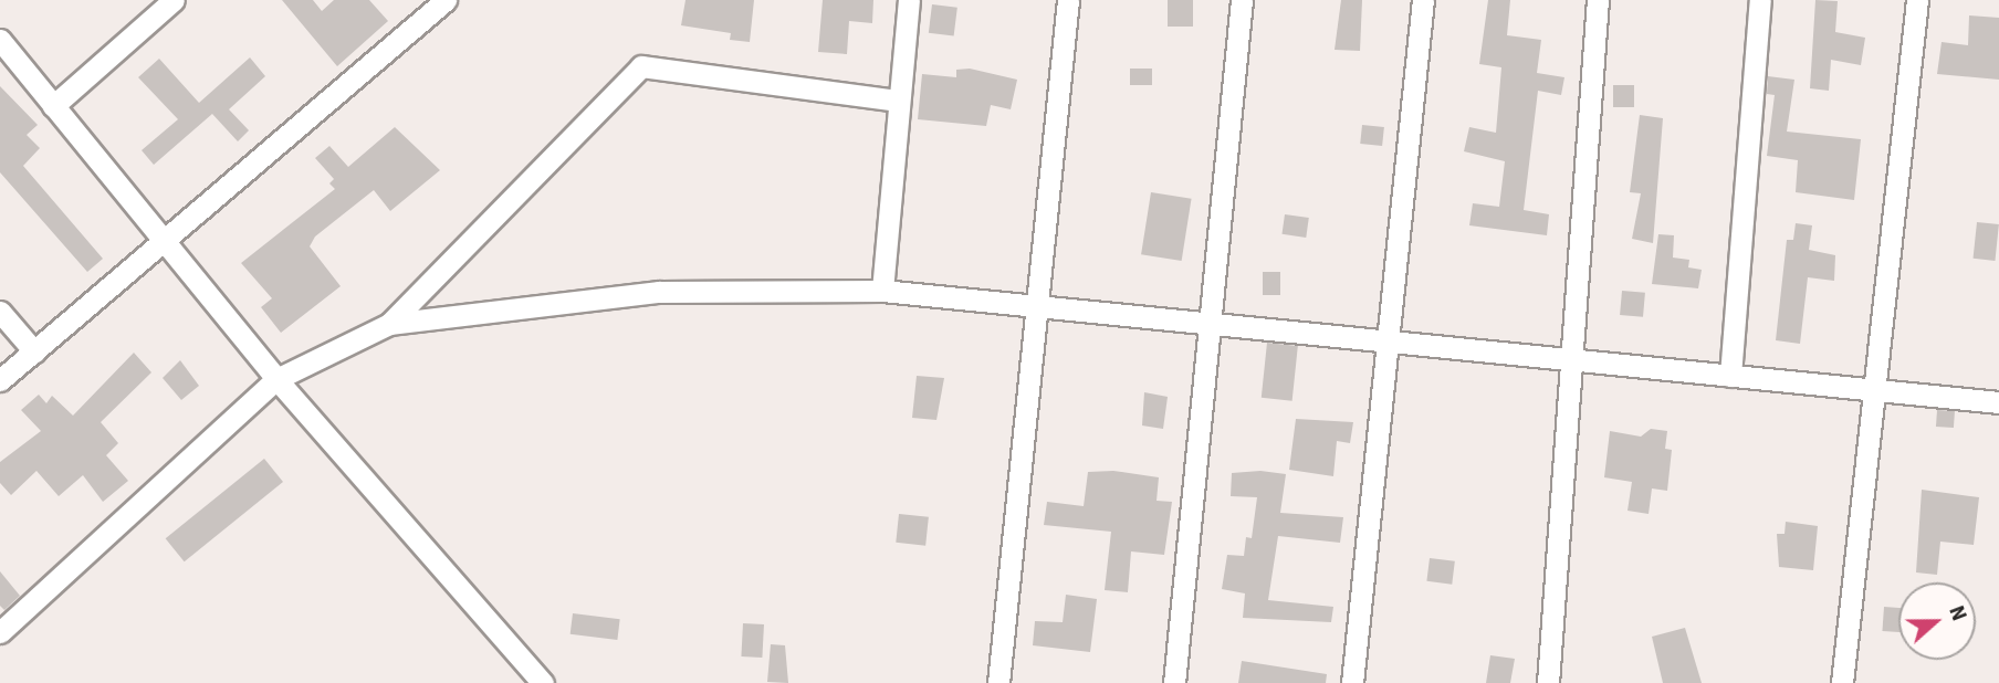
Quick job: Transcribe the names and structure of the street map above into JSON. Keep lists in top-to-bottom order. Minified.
{"north":"right"}
